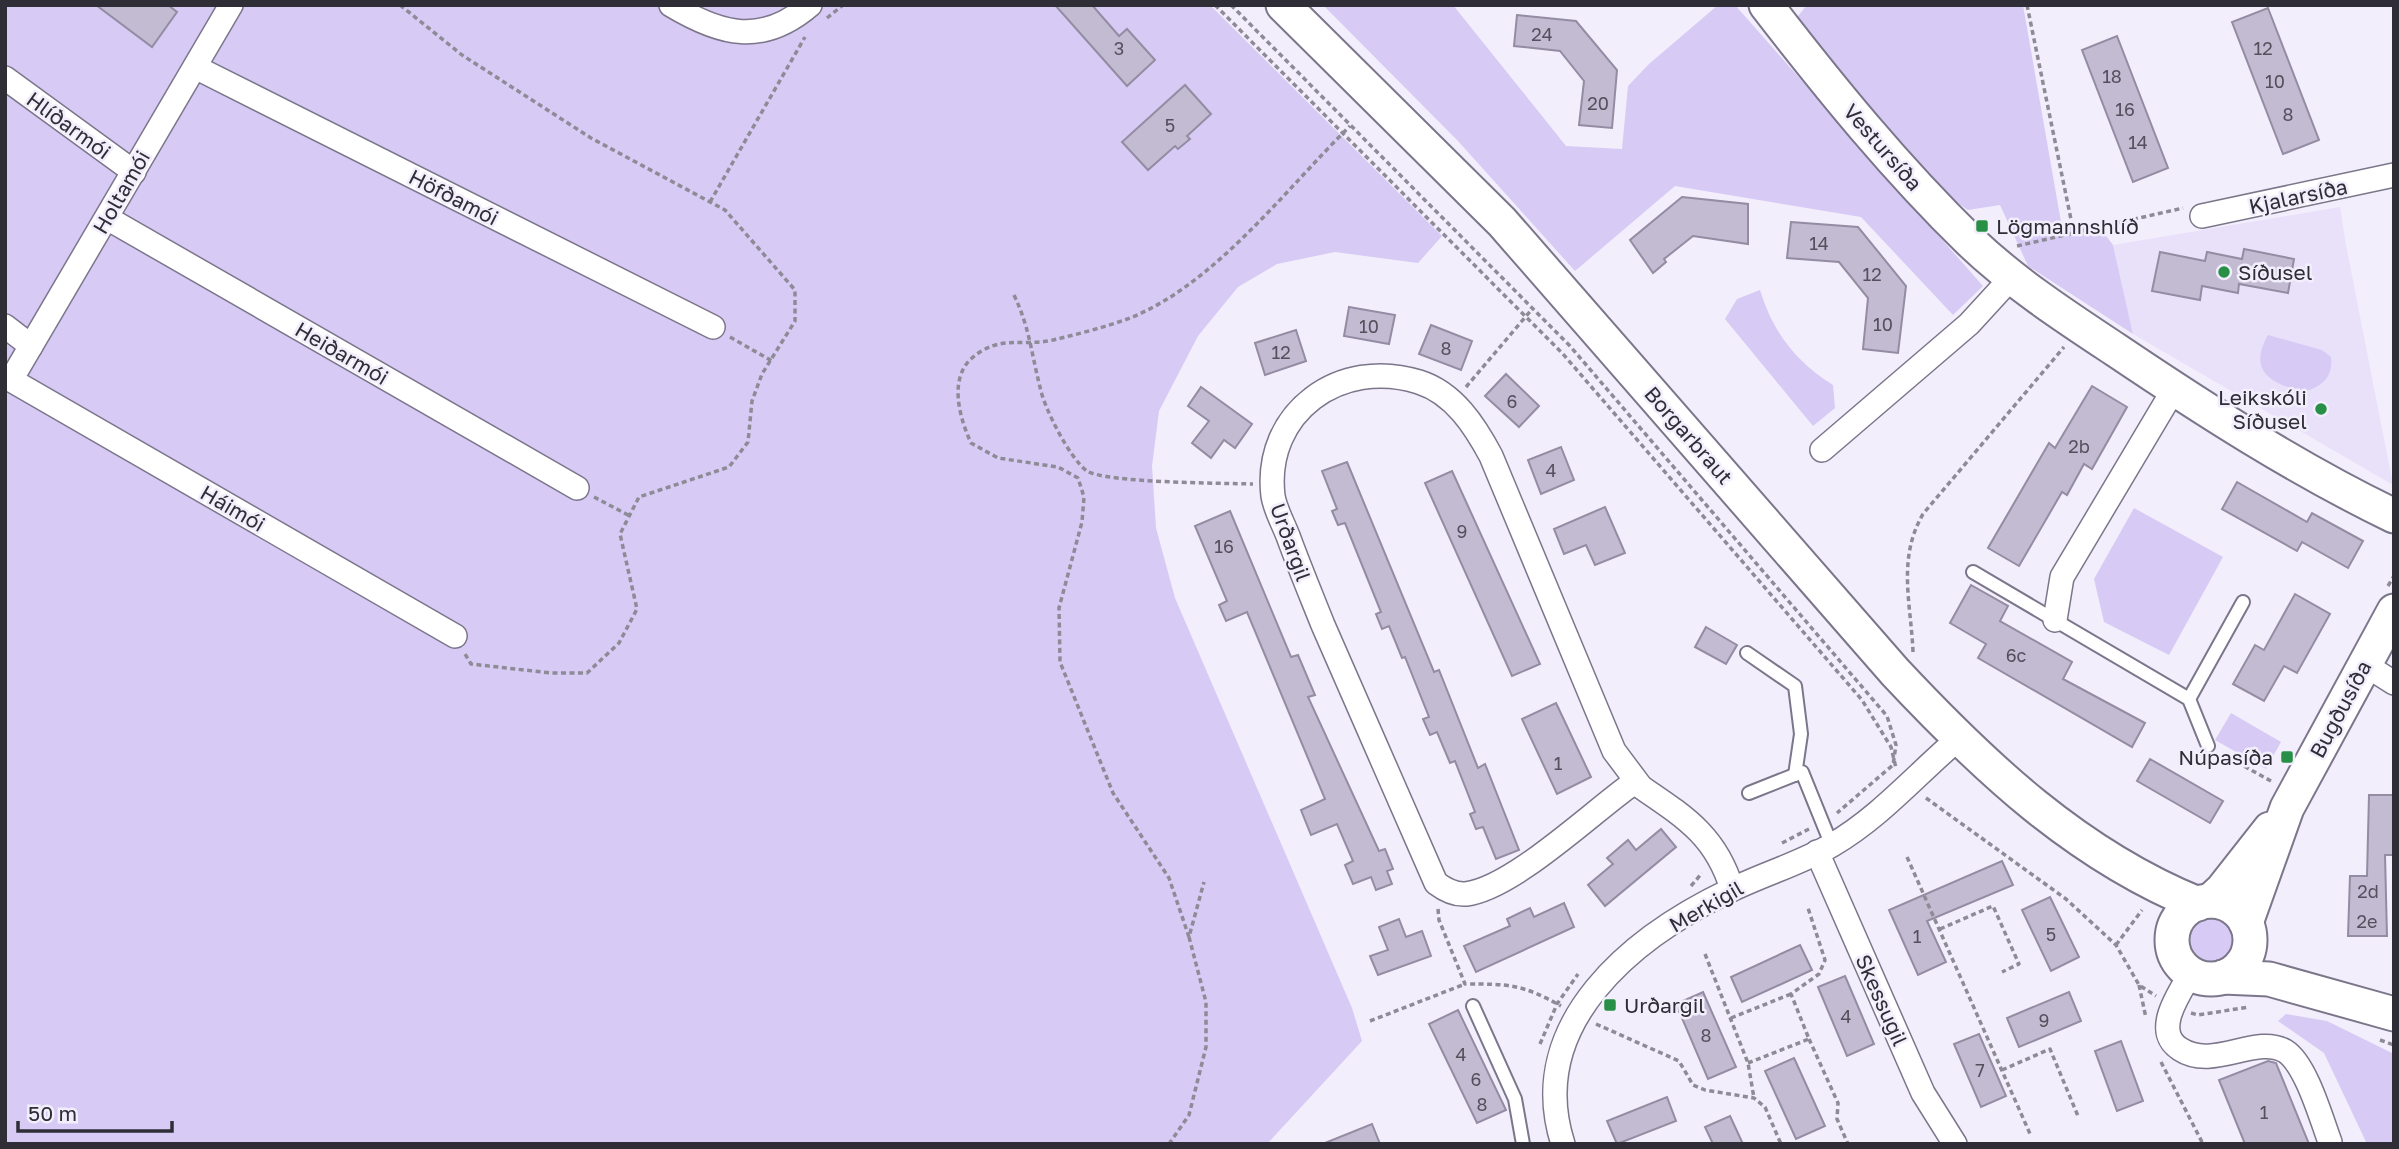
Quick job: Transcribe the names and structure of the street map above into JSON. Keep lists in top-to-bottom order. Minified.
{"streets":{"street":["Hlíðarmói","Vestursíða","Holtamói","Kjalarsíða","Höfðamói","Heiðarmói","Borgarbraut","Háimói","Urðargil","Bugðusíða","Merkigil","Skessugil"]},"crossings":[["Hlíðarmói","Holtamói"],["Holtamói","Höfðamói"],["Holtamói","Heiðarmói"],["Holtamói","Háimói"],["Borgarbraut","Bugðusíða"],["Borgarbraut","Merkigil"],["Urðargil","Merkigil"],["Merkigil","Skessugil"]],"places":{"transit":["Lögmannshlíð","Núpasíða","Urðargil"],"other":["Síðusel","Leikskóli Síðusel"]},"house_numbers":["24","3","12","18","10","20","16","8","5","14","14","12","10","10","8","12","6","2b","4","9","16","6c","1","2d","2e","5","1","4","9","8","4","7","6","8","1"],"scale_bar":"50 m"}
